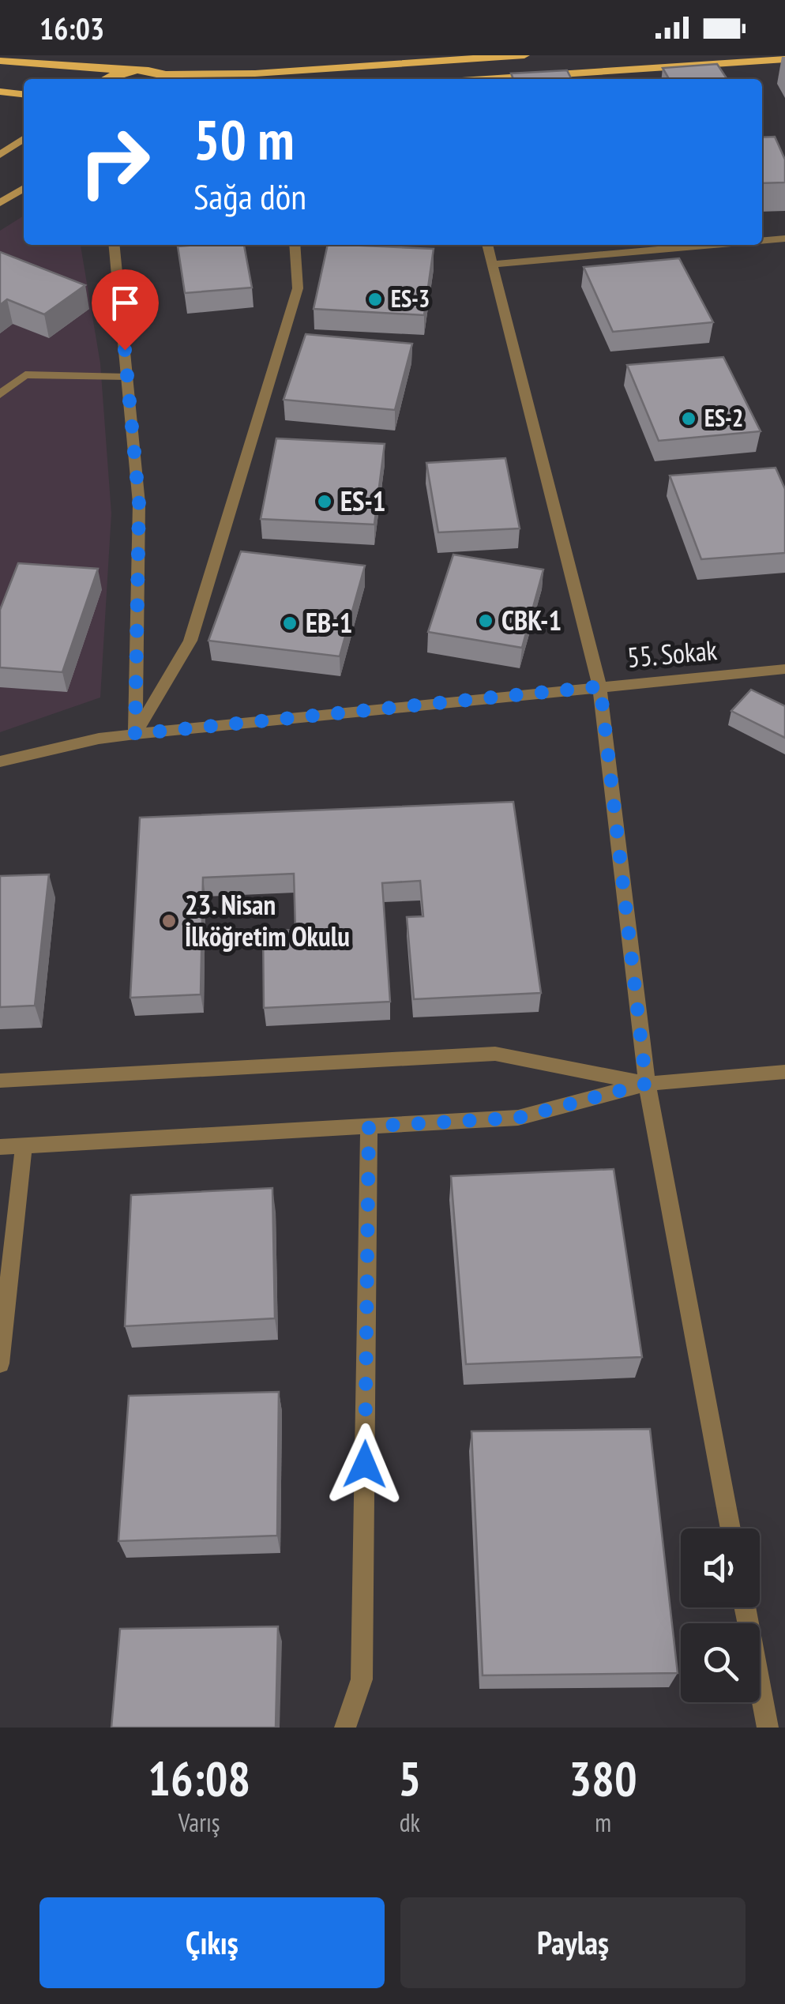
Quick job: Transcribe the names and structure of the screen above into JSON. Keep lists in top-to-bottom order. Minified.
{"streets":{"street":["55. Sokak"]},"places":["ES-3","ES-2","ES-1","CBK-1","EB-1","23. Nisan İlköğretim Okulu"],"page":{"status":"16:03","turn":["50 m","Sağa dön"],"eta":["16:08","Varış","5","dk","380","m"],"buttons":["Çıkış","Paylaş"]}}
